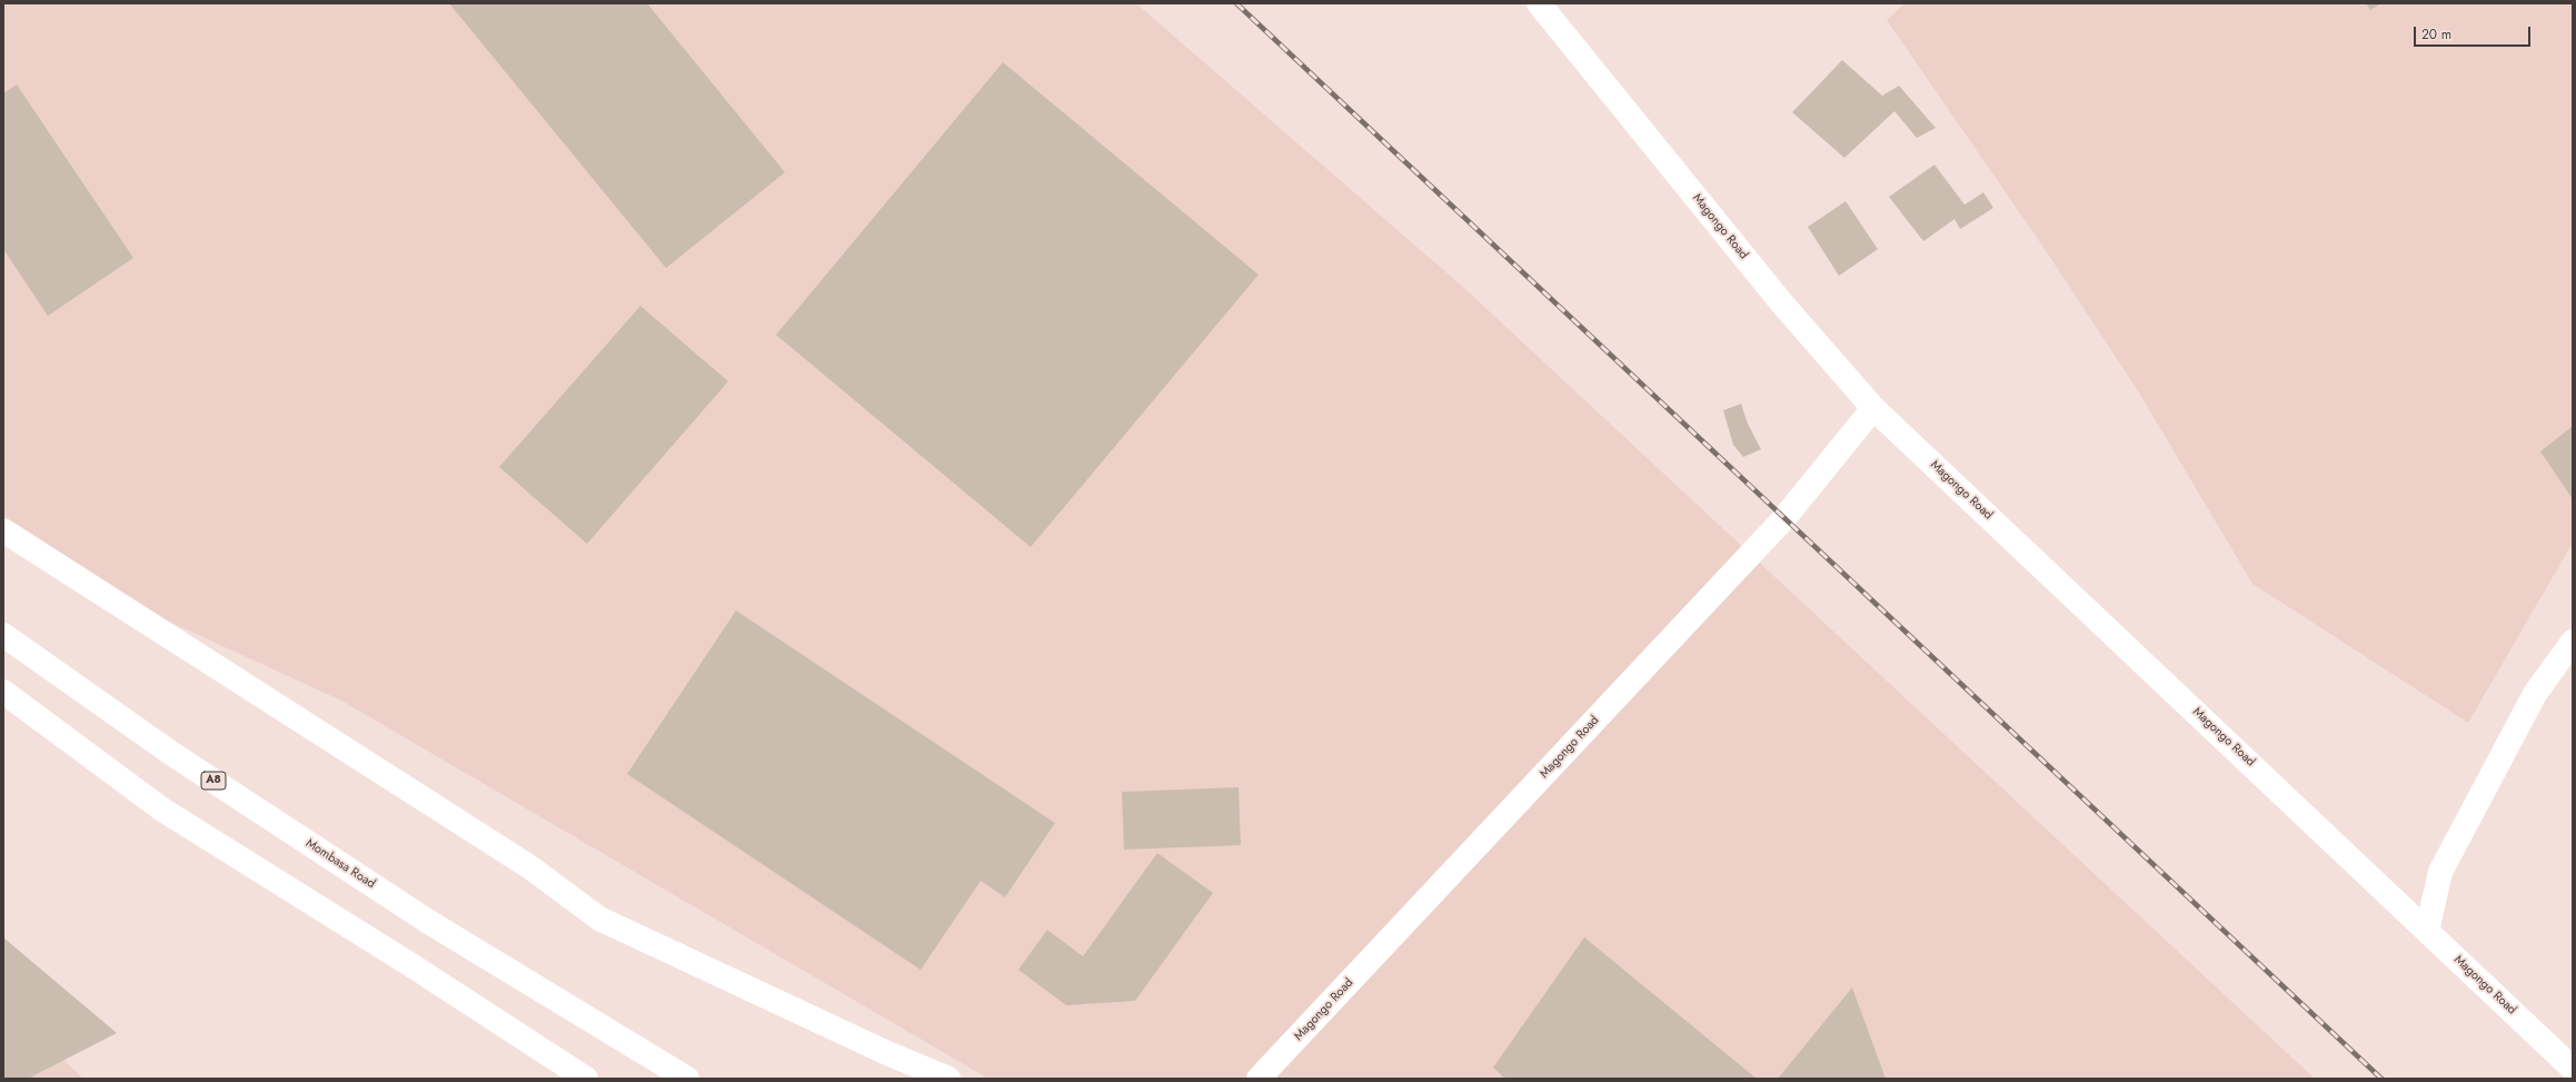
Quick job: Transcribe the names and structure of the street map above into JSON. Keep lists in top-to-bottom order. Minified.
{"streets":{"main road":["Magongo Road","A8","Mombasa Road"]},"scale_bar":"20 m"}
